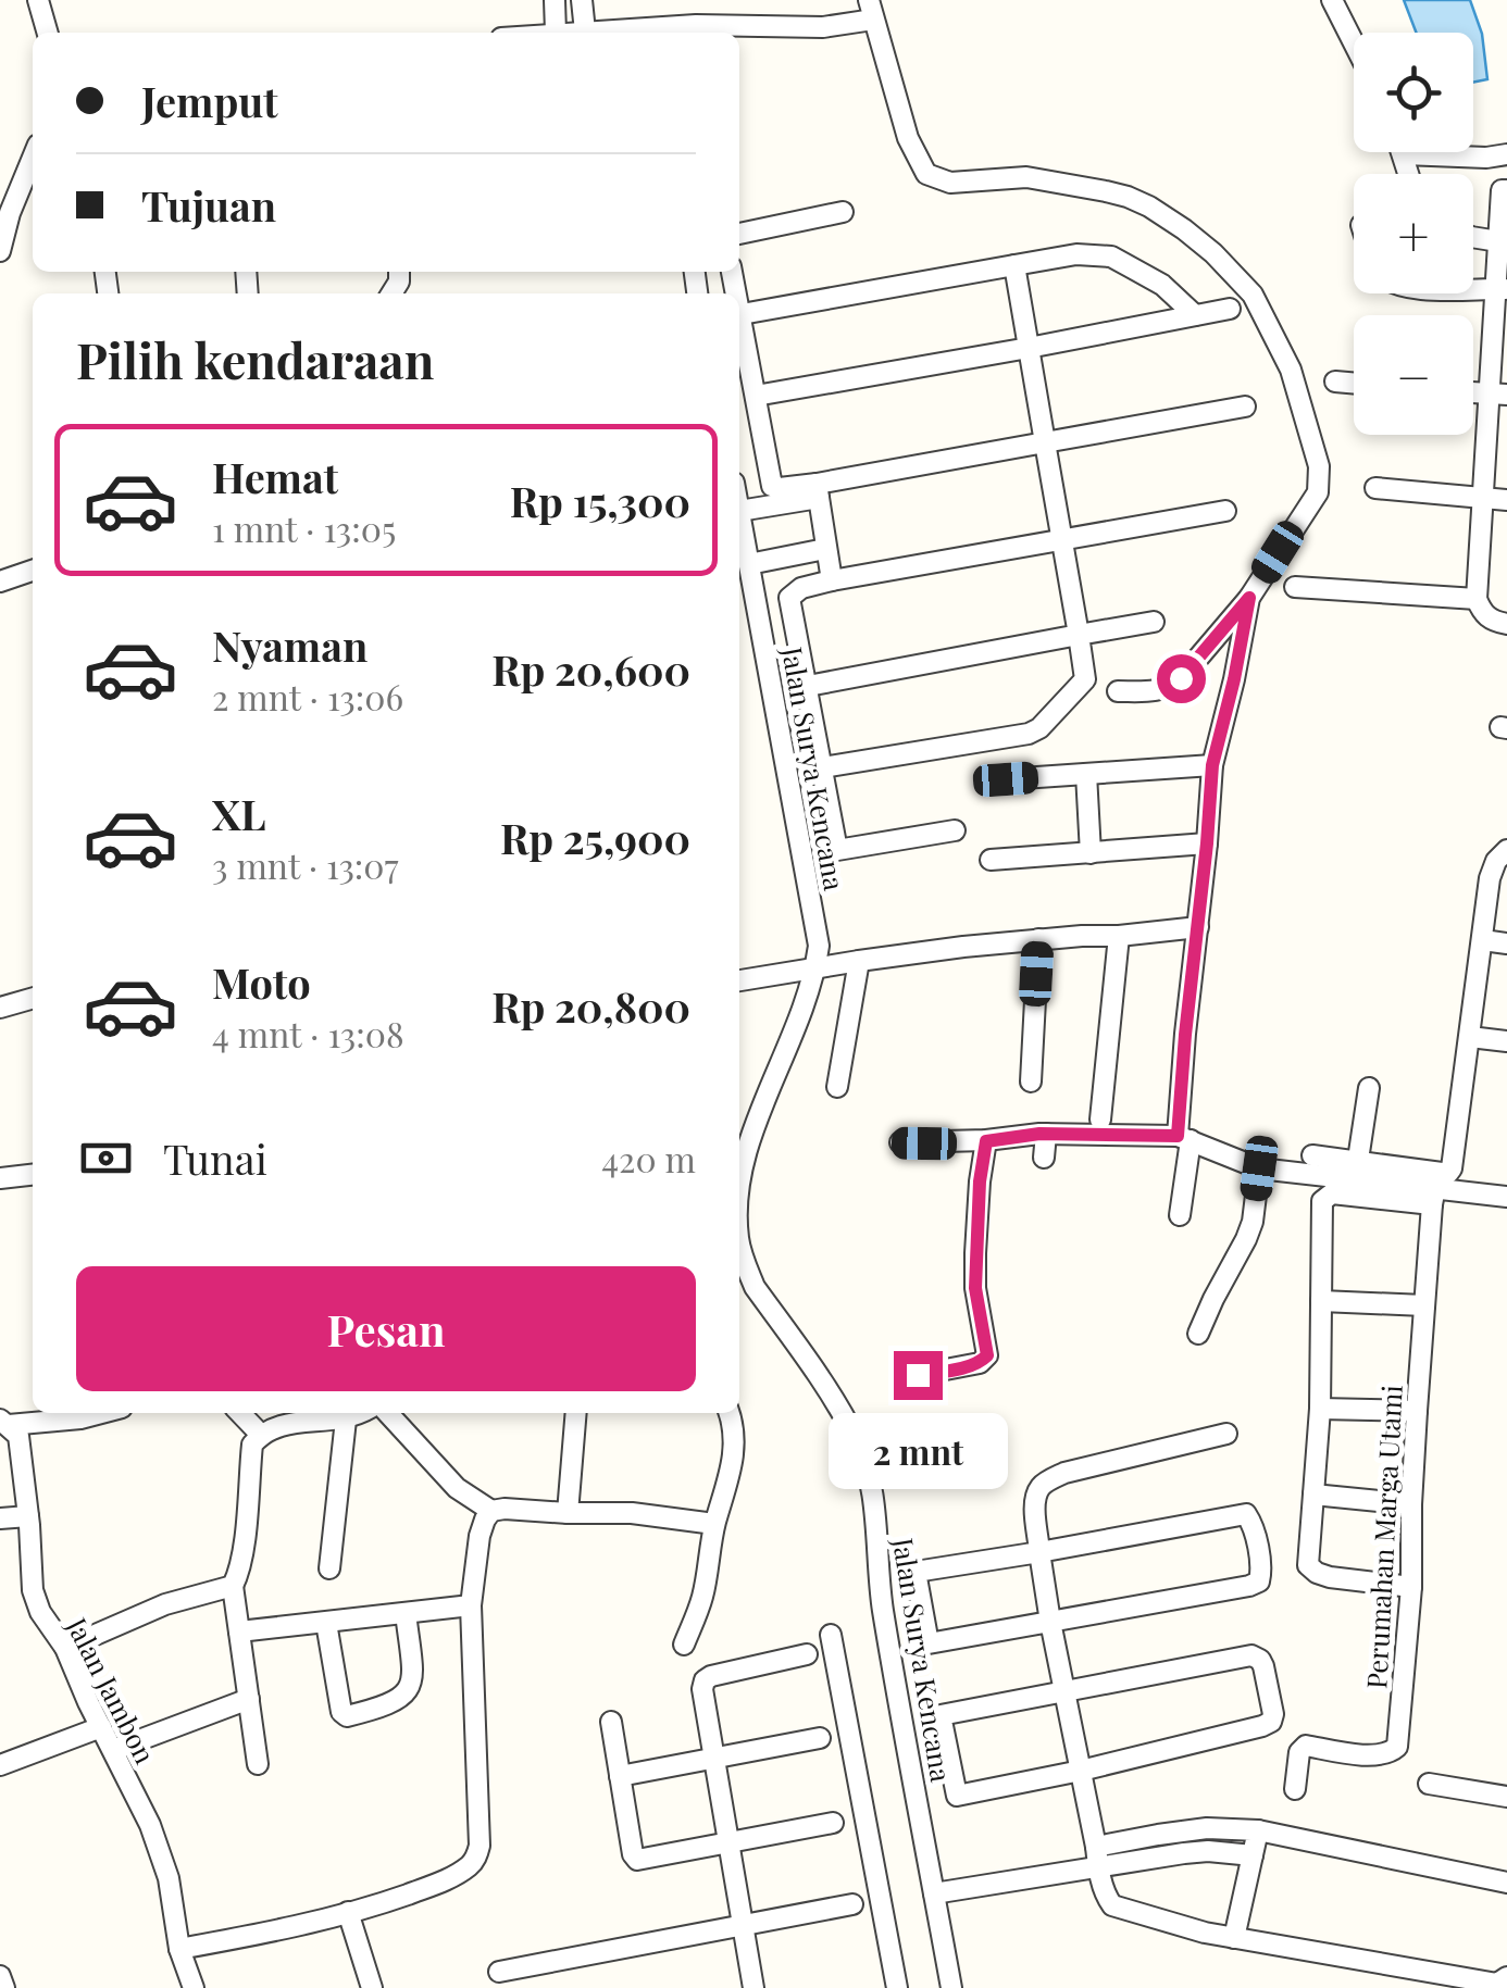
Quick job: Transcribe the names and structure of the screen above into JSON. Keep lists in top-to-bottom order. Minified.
{"streets":{"street":["Jalan Surya Kencana","Perumahan Marga Utami","Jalan Jambon"]},"page":{"map_buttons":["+","−"],"banner":["Jemput","Tujuan"],"heading":"Pilih kendaraan","list":[{"name":"Hemat","note":"1 mnt · 13:05","value":"Rp 15,300"},{"name":"Nyaman","note":"2 mnt · 13:06","value":"Rp 20,600"},{"name":"XL","note":"3 mnt · 13:07","value":"Rp 25,900"},{"name":"Moto","note":"4 mnt · 13:08","value":"Rp 20,800"}],"pay":["Tunai","420 m"],"buttons":"Pesan","bubble":"2 mnt"}}
